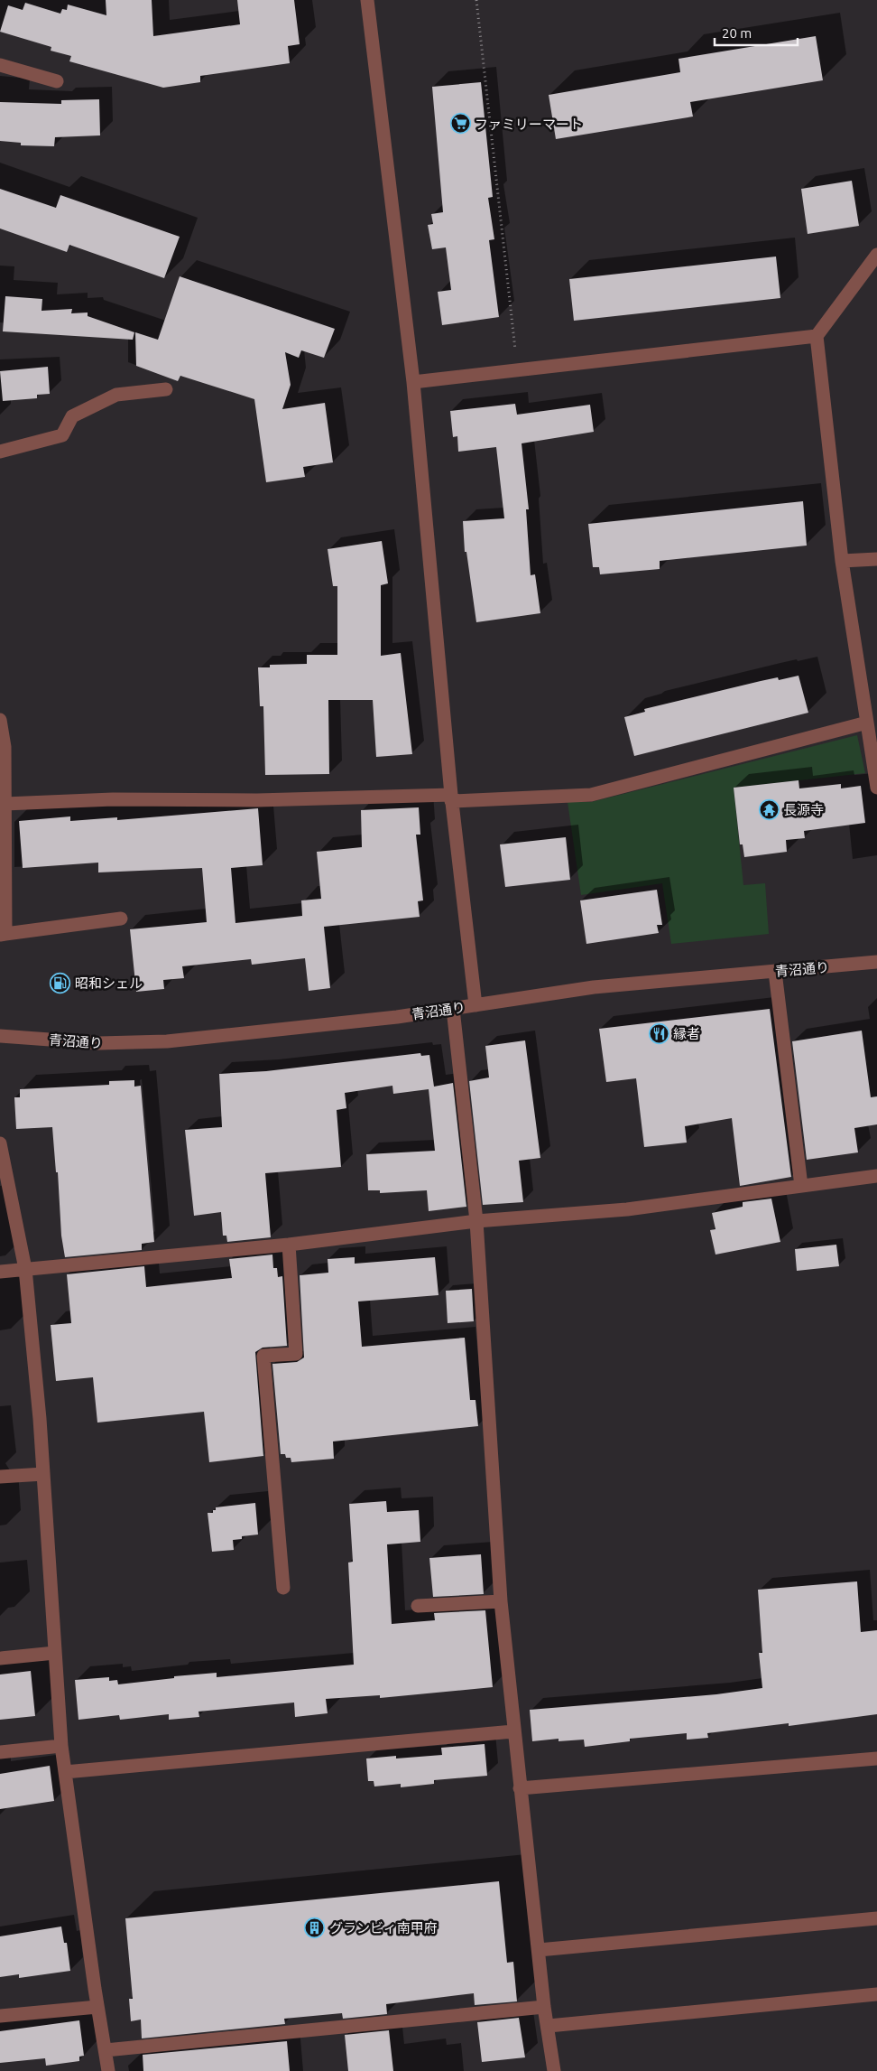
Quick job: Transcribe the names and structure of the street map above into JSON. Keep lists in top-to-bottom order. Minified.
{"streets":{"street":["青沼通り"]},"places":{"supermarket":["ファミリーマート"],"temple":["長源寺"],"fuel station":["昭和シェル"],"restaurant":["縁者"],"building":["グランビィ南甲府"]},"scale_bar":"20 m"}
